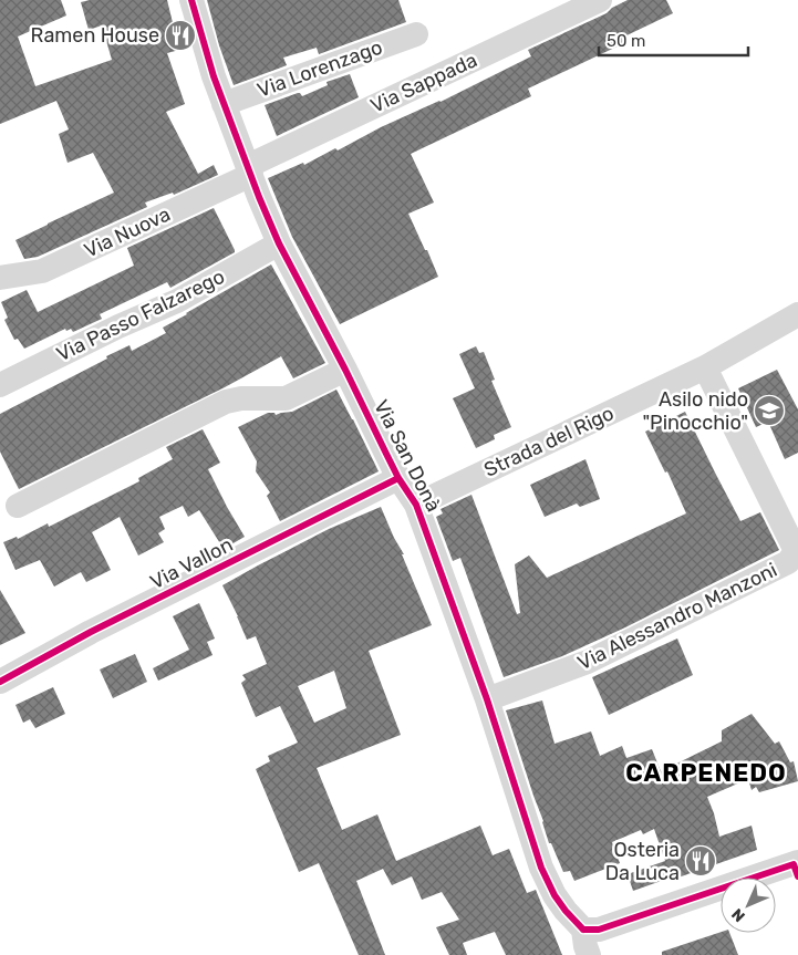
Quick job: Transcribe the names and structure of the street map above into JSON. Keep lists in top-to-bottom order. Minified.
{"streets":{"street":["Via Lorenzago","Via Sappada","Via Nuova","Via Passo Falzarego","Strada del Rigo","Via San Donà","Via Vallon","Via Alessandro Manzoni"]},"crossings":[["Via Lorenzago","Via San Donà"],["Via Sappada","Via Nuova"],["Via Sappada","Via San Donà"],["Via Nuova","Via San Donà"],["Via Passo Falzarego","Via San Donà"],["Strada del Rigo","Via San Donà"],["Strada del Rigo","Via Alessandro Manzoni"],["Via San Donà","Via Vallon"],["Via San Donà","Via Alessandro Manzoni"]],"districts":["CARPENEDO"],"places":{"restaurant":["Ramen House","Osteria Da Luca"],"school or university":["Asilo nido \"Pinocchio\""]},"scale_bar":"50 m","north":"bottom left"}
